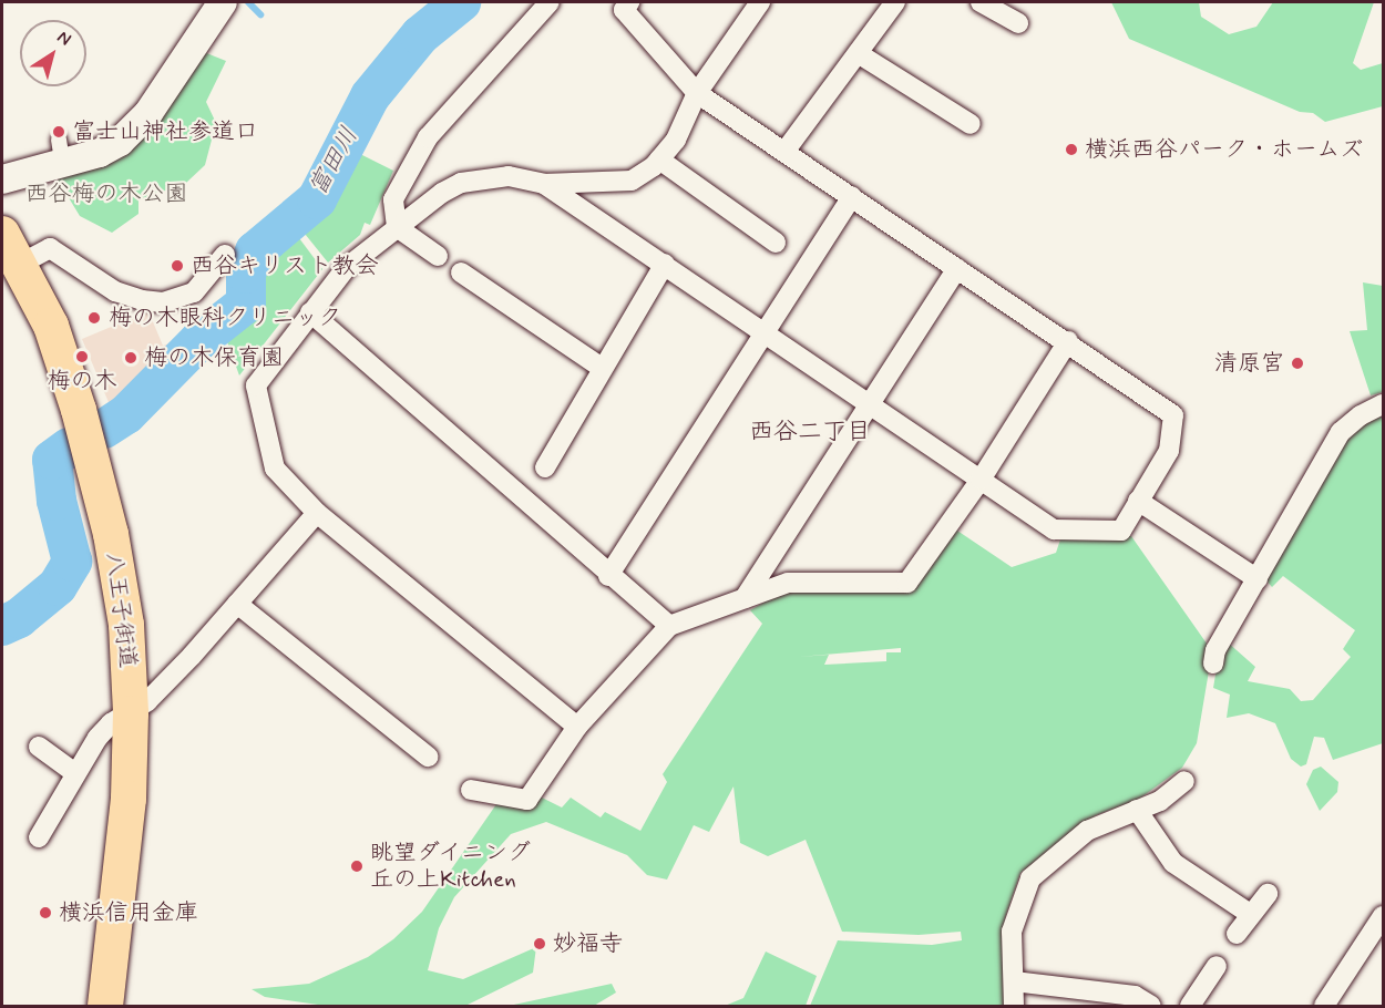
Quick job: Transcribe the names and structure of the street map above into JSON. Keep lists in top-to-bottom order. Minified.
{"streets":{"highway":["八王子街道"]},"districts":["西谷二丁目"],"water":["富田川"],"parks":["西谷梅の木公園"],"places":["富士山神社参道口","横浜西谷パーク・ホームズ","西谷キリスト教会","梅の木眼科クリニック","梅の木","梅の木保育園","清原宮","眺望ダイニング 丘の上Kitchen","横浜信用金庫","妙福寺"],"north":"top right"}
